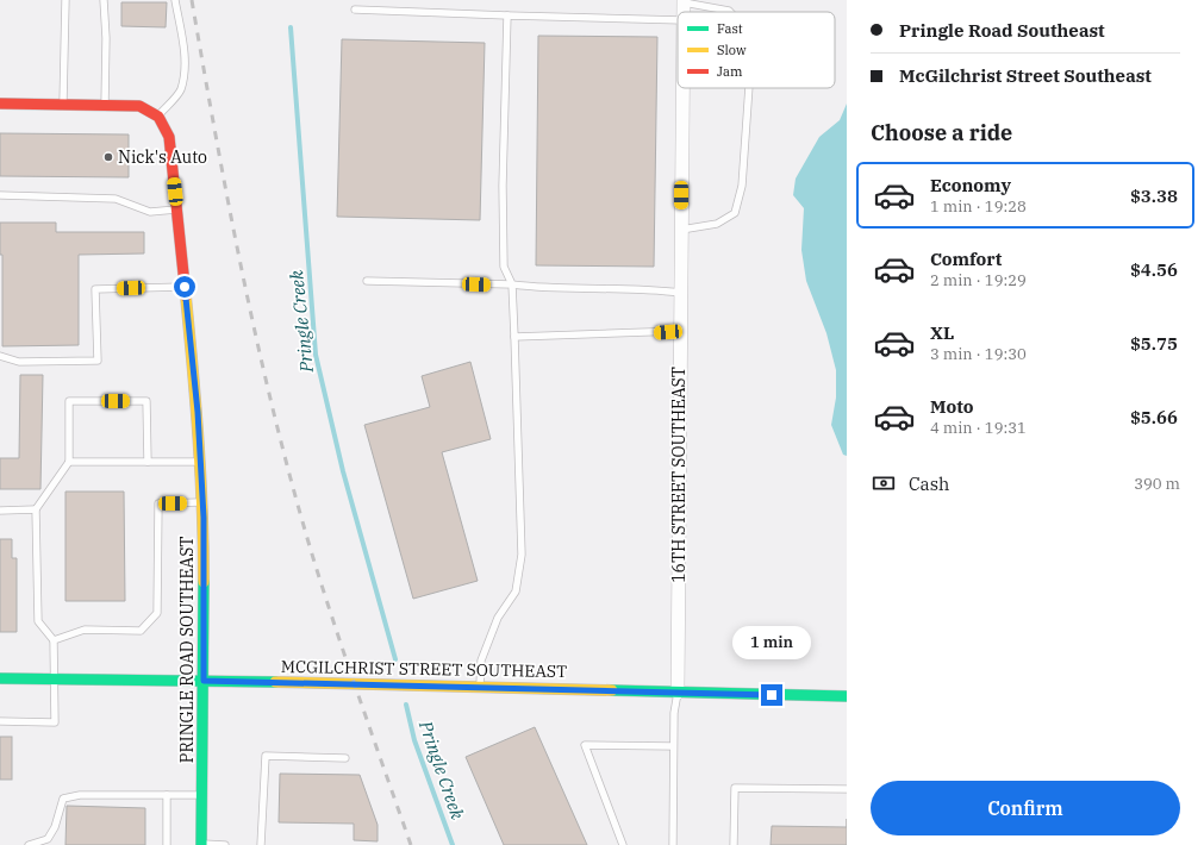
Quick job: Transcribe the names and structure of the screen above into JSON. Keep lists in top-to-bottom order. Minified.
{"streets":{"street":["16TH STREET SOUTHEAST","PRINGLE ROAD SOUTHEAST","MCGILCHRIST STREET SOUTHEAST"]},"crossings":[["16TH STREET SOUTHEAST","MCGILCHRIST STREET SOUTHEAST"],["PRINGLE ROAD SOUTHEAST","MCGILCHRIST STREET SOUTHEAST"]],"water":["Pringle Creek"],"places":["Nick's Auto"],"legend":["Fast","Slow","Jam"],"page":{"banner":["Pringle Road Southeast","McGilchrist Street Southeast"],"heading":"Choose a ride","list":[{"name":"Economy","note":"1 min · 19:28","value":"$3.38"},{"name":"Comfort","note":"2 min · 19:29","value":"$4.56"},{"name":"XL","note":"3 min · 19:30","value":"$5.75"},{"name":"Moto","note":"4 min · 19:31","value":"$5.66"}],"pay":["Cash","390 m"],"bubble":"1 min","buttons":"Confirm"}}
